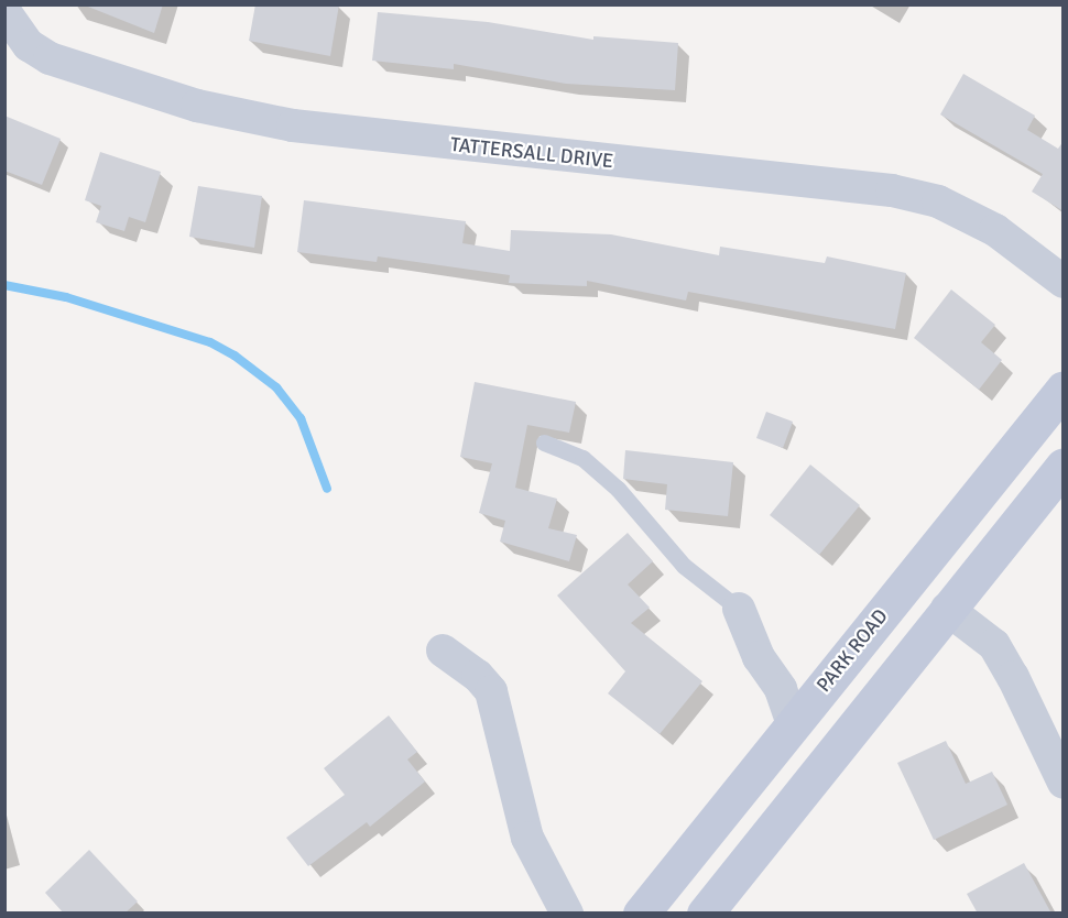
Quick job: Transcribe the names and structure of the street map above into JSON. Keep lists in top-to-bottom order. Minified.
{"streets":{"main road":["PARK ROAD"],"street":["TATTERSALL DRIVE"]}}
